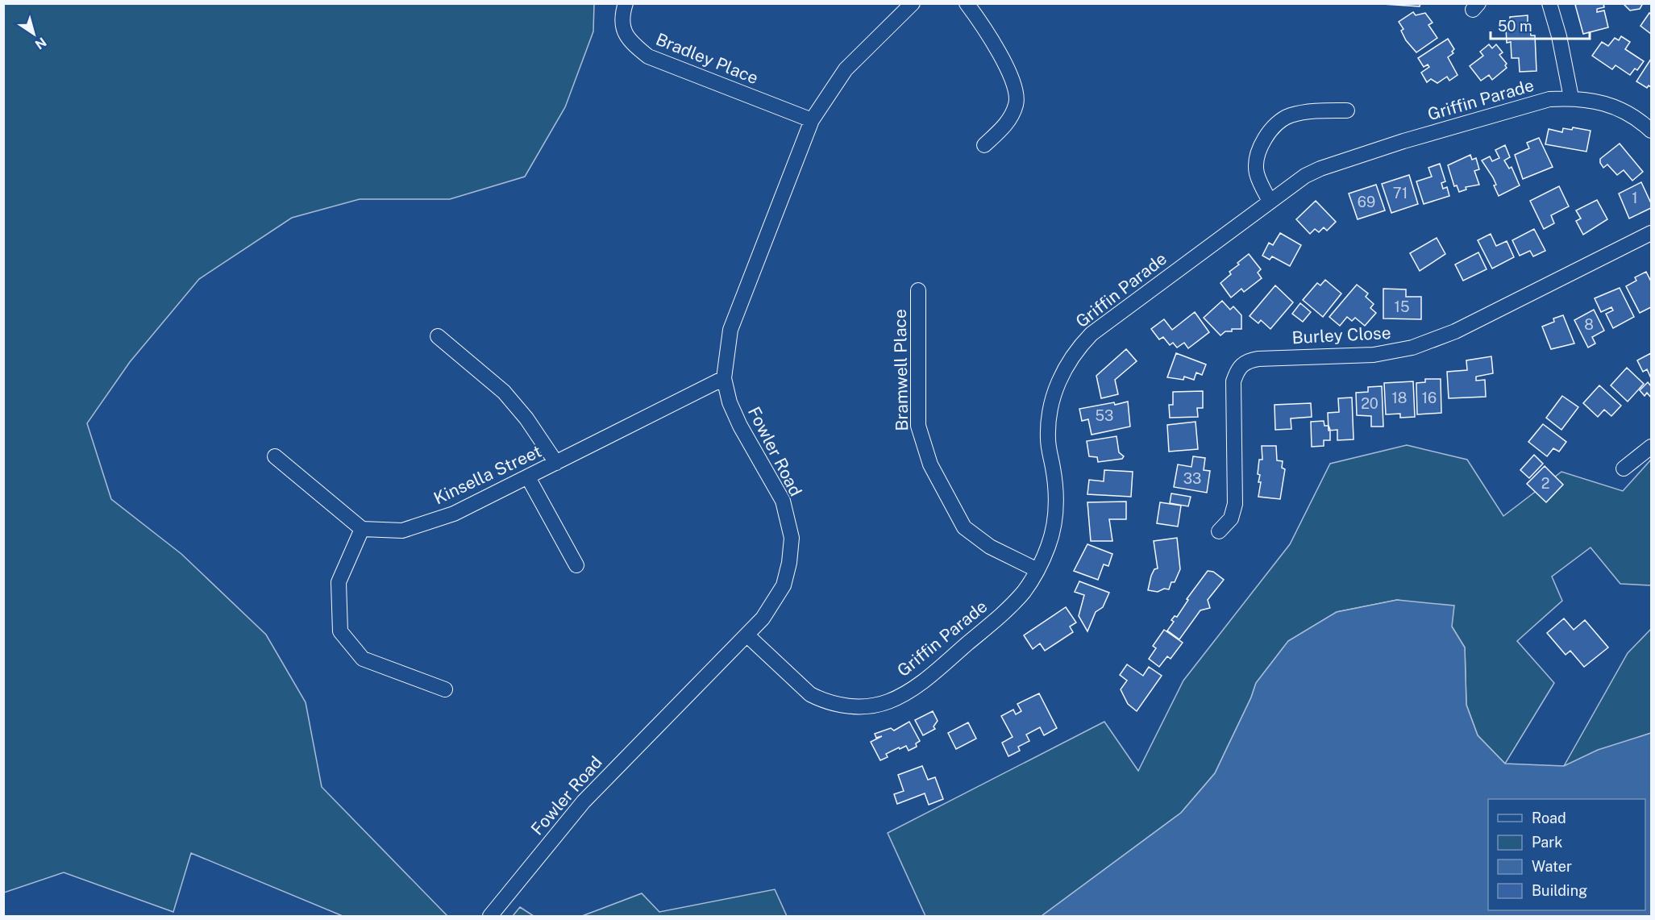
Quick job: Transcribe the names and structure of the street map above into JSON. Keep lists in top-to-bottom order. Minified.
{"streets":{"street":["Bradley Place","Griffin Parade","Burley Close","Bramwell Place","Fowler Road","Kinsella Street"]},"crossings":[["Bradley Place","Fowler Road"],["Griffin Parade","Bramwell Place"],["Griffin Parade","Fowler Road"],["Fowler Road","Kinsella Street"]],"house_numbers":["71","1","69","15","8","18","16","20","53","33","2"],"legend":["Road","Park","Water","Building"],"scale_bar":"50 m","north":"bottom right"}
